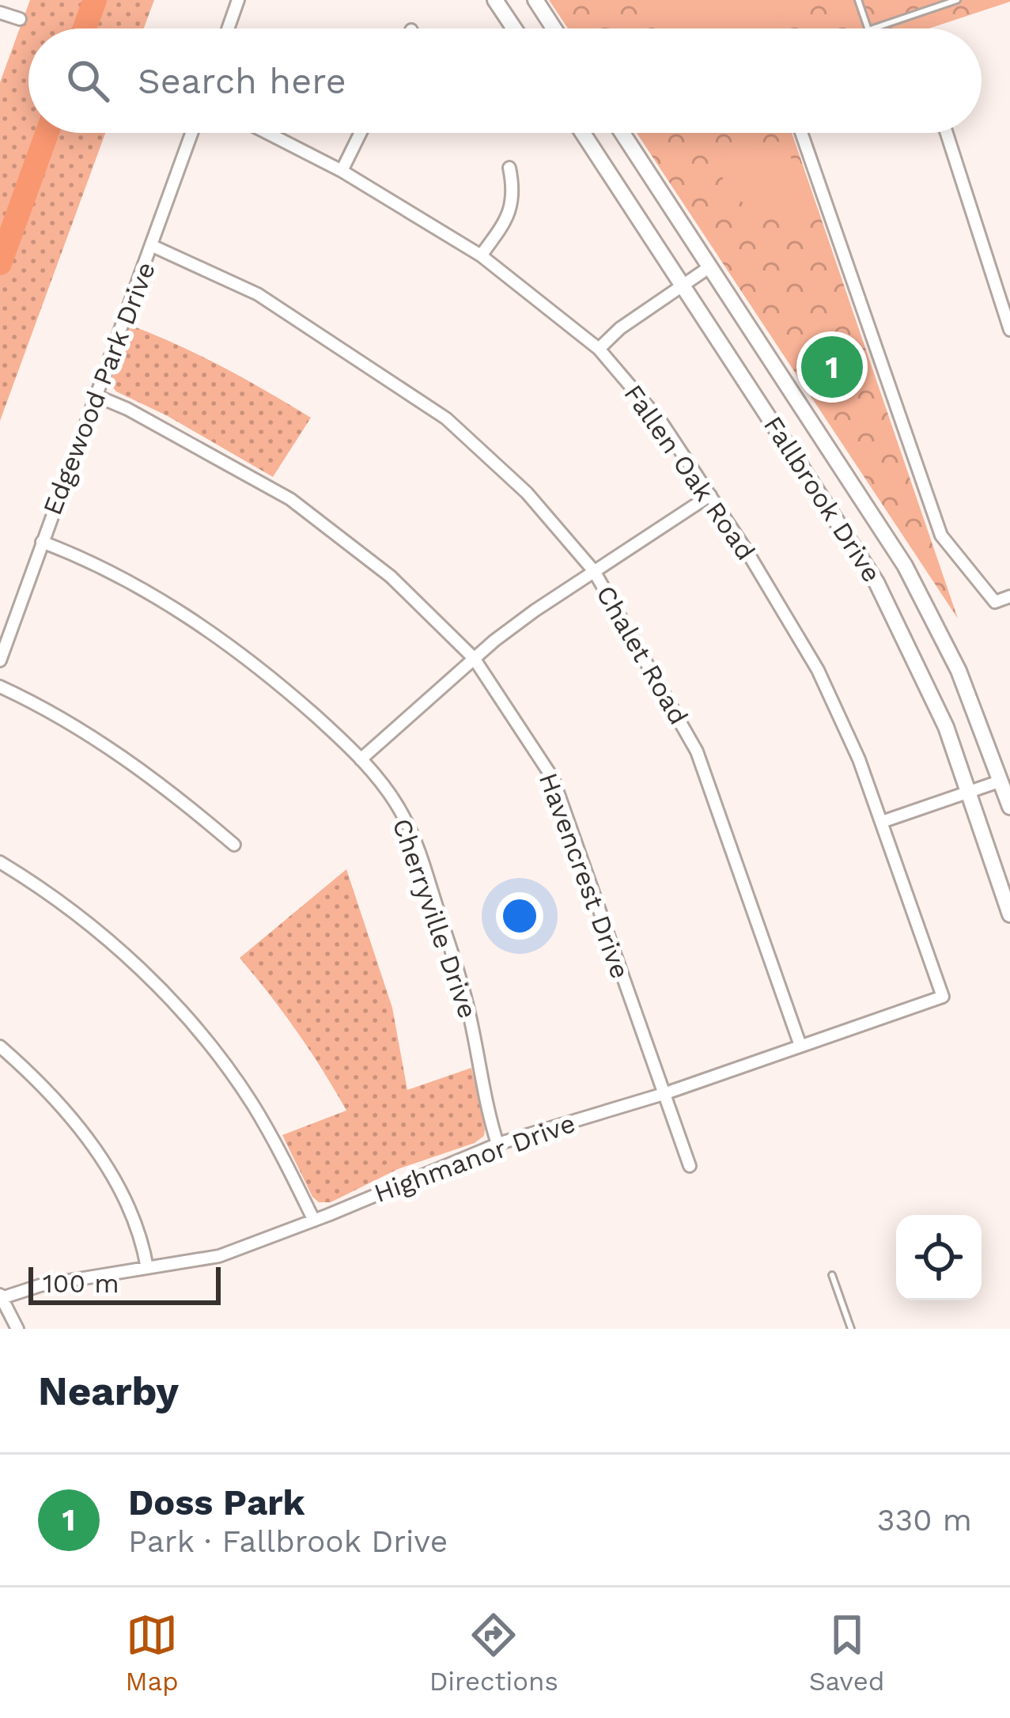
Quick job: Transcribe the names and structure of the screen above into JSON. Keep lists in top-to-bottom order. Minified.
{"streets":{"main road":["Fallbrook Drive"],"street":["Edgewood Park Drive","Fallen Oak Road","Chalet Road","Havencrest Drive","Cherryville Drive","Highmanor Drive"]},"crossings":[["Edgewood Park Drive","Chalet Road"],["Edgewood Park Drive","Havencrest Drive"],["Edgewood Park Drive","Cherryville Drive"],["Fallen Oak Road","Highmanor Drive"],["Chalet Road","Highmanor Drive"],["Havencrest Drive","Highmanor Drive"],["Cherryville Drive","Highmanor Drive"]],"scale_bar":"100 m","page":{"search":"Search here","pins":"1","scale":"100 m","heading":"Nearby","list":[{"mark":"1","name":"Doss Park","note":"Park · Fallbrook Drive","value":"330 m"}],"nav":["Map","Directions","Saved"]}}
